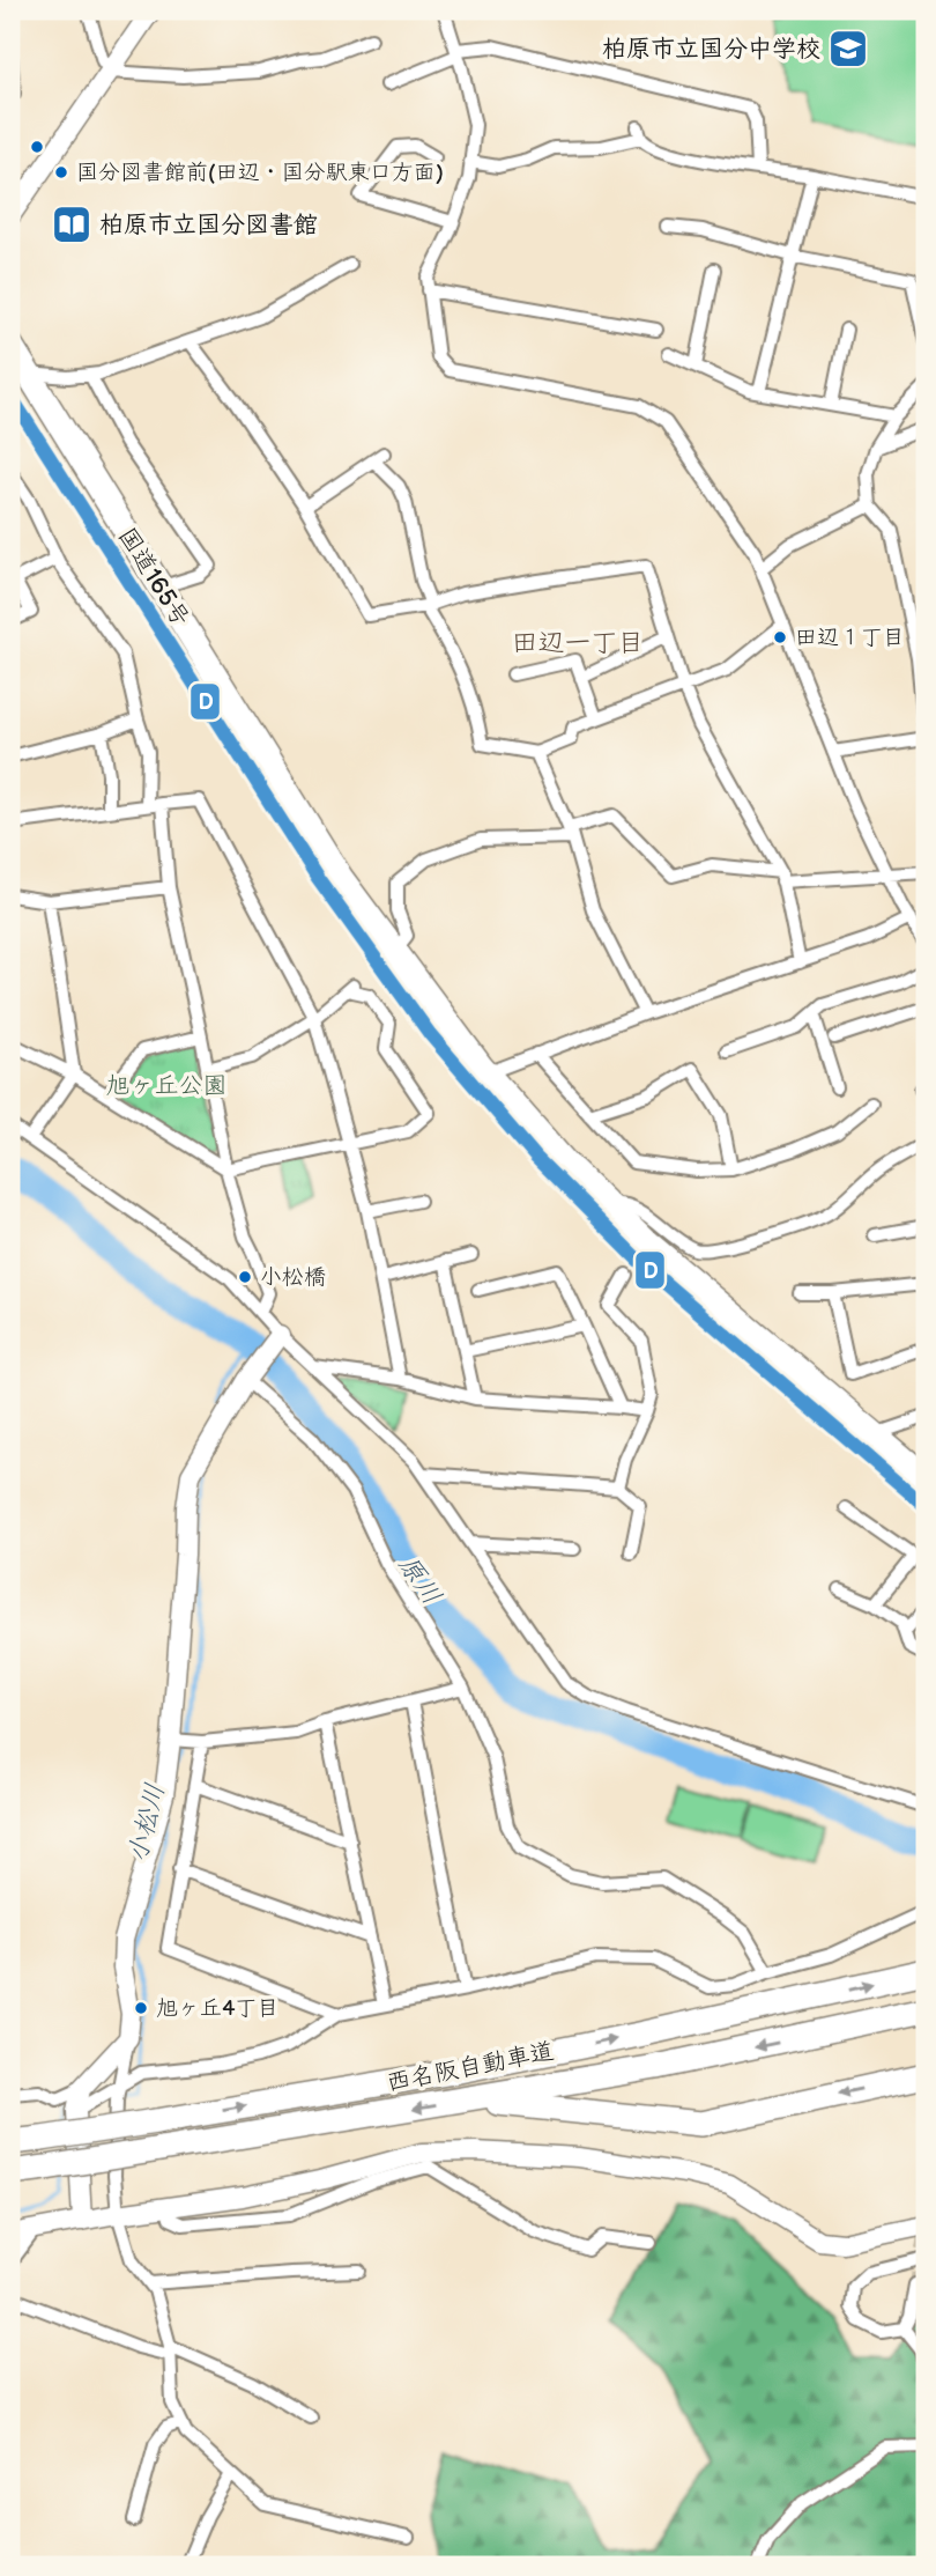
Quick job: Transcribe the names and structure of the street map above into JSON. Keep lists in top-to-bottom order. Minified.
{"streets":{"highway":["国道165号","西名阪自動車道"]},"districts":["田辺一丁目"],"water":["原川","小松川"],"parks":["旭ヶ丘公園"],"places":{"school or university":["柏原市立国分中学校"],"other":["国分図書館前(田辺・国分駅東口方面)","田辺１丁目","小松橋","旭ヶ丘4丁目"],"library":["柏原市立国分図書館"]},"lines":["transit line D"]}
